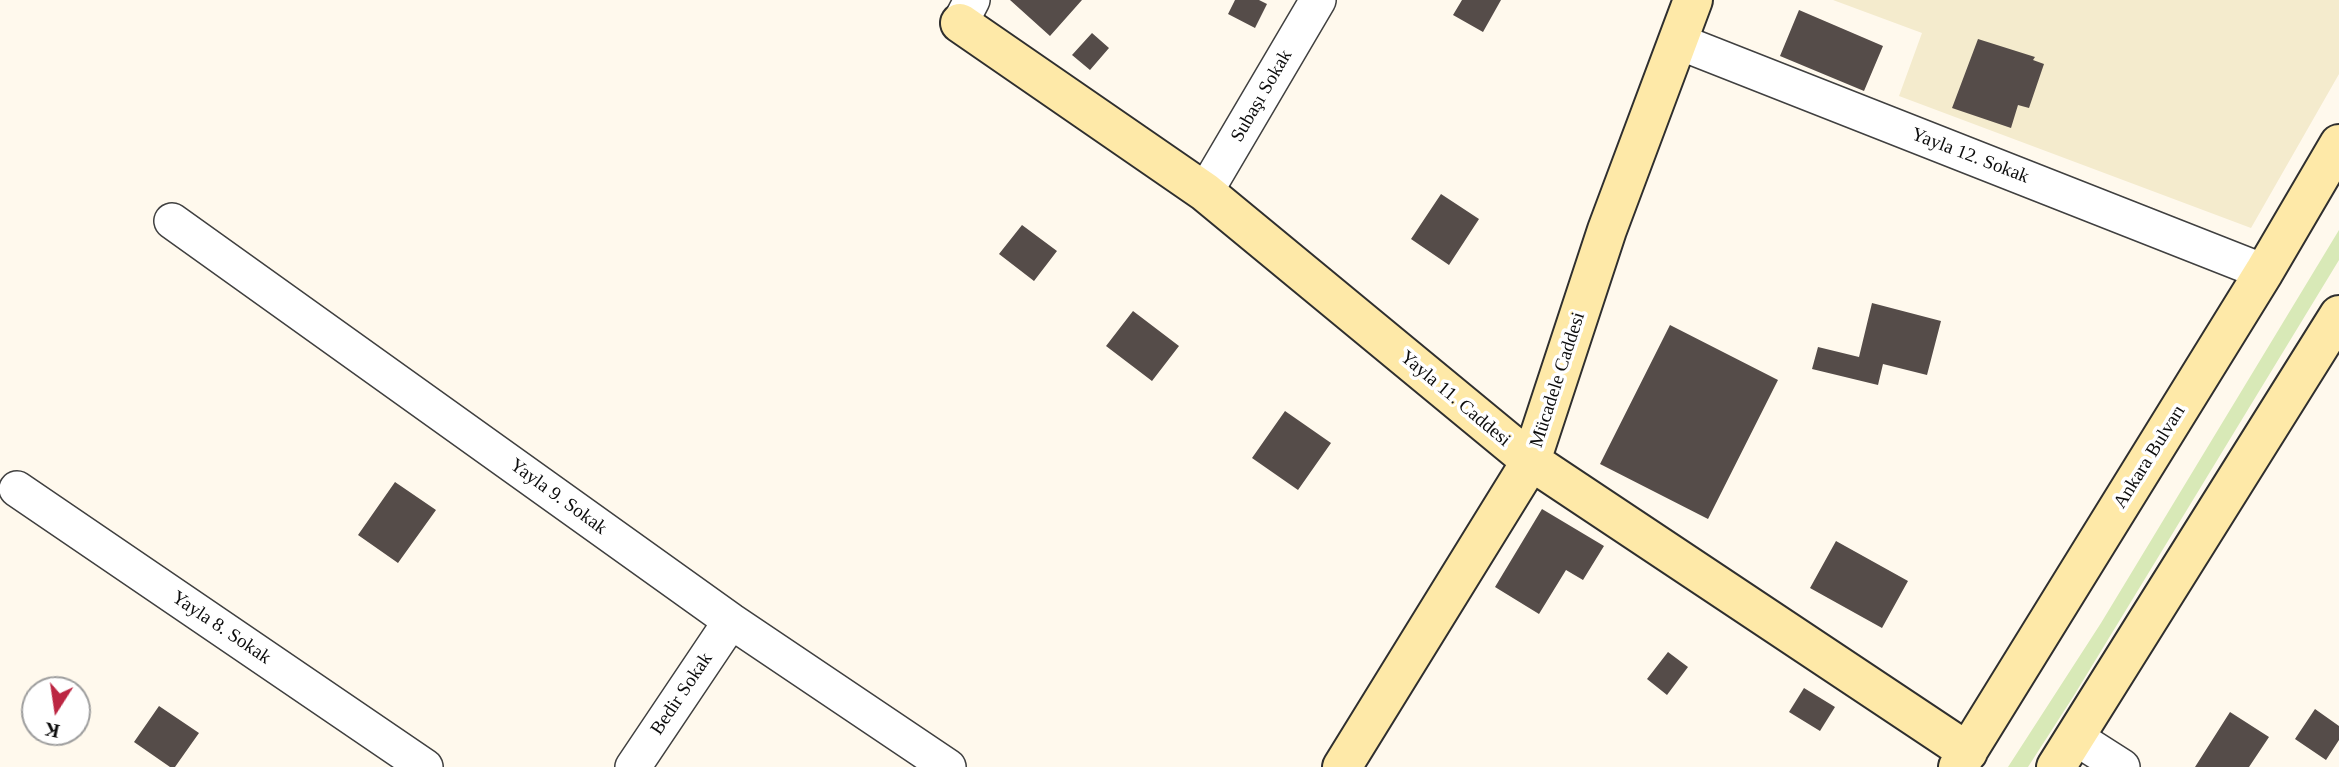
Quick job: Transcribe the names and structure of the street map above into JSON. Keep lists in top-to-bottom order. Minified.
{"streets":{"street":["Subaşı Sokak","Yayla 12. Sokak","Mücadele Caddesi","Yayla 11. Caddesi","Ankara Bulvarı","Yayla 9. Sokak","Yayla 8. Sokak","Bedir Sokak"]},"crossings":[["Subaşı Sokak","Yayla 11. Caddesi"],["Yayla 12. Sokak","Mücadele Caddesi"],["Yayla 12. Sokak","Ankara Bulvarı"],["Mücadele Caddesi","Yayla 11. Caddesi"],["Yayla 11. Caddesi","Ankara Bulvarı"],["Yayla 9. Sokak","Bedir Sokak"]],"north":"bottom"}
